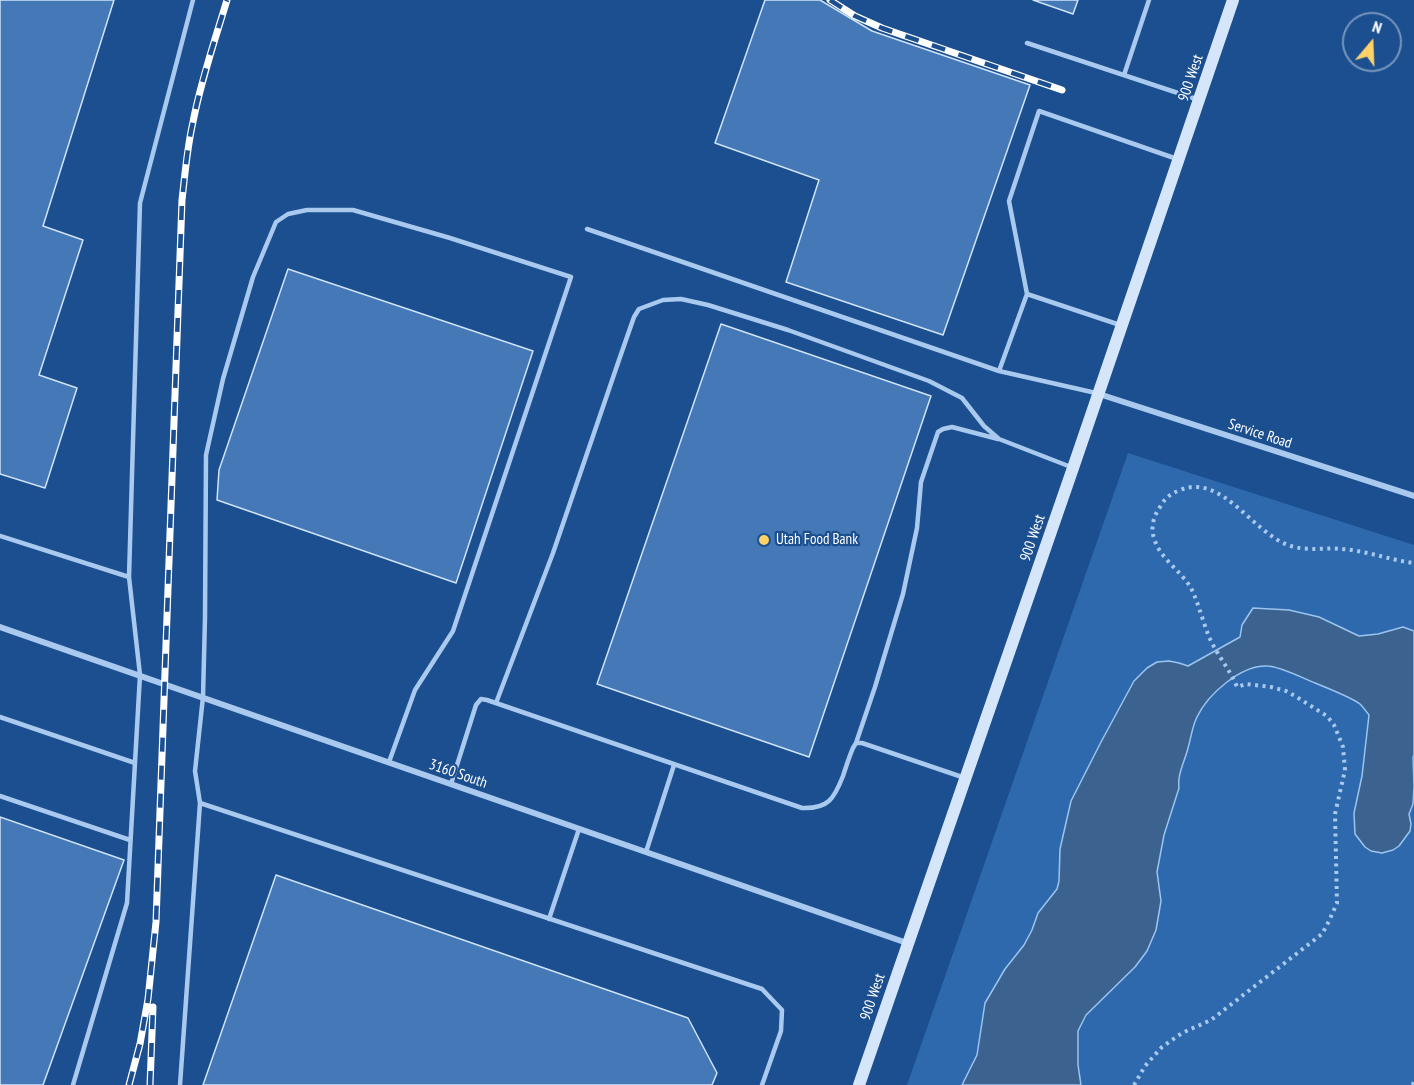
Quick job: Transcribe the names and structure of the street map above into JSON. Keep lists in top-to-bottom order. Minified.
{"streets":{"main road":["900 West"],"street":["Service Road","3160 South"]},"crossings":[["900 West","Service Road"],["900 West","3160 South"]],"places":["Utah Food Bank"],"north":"top"}
